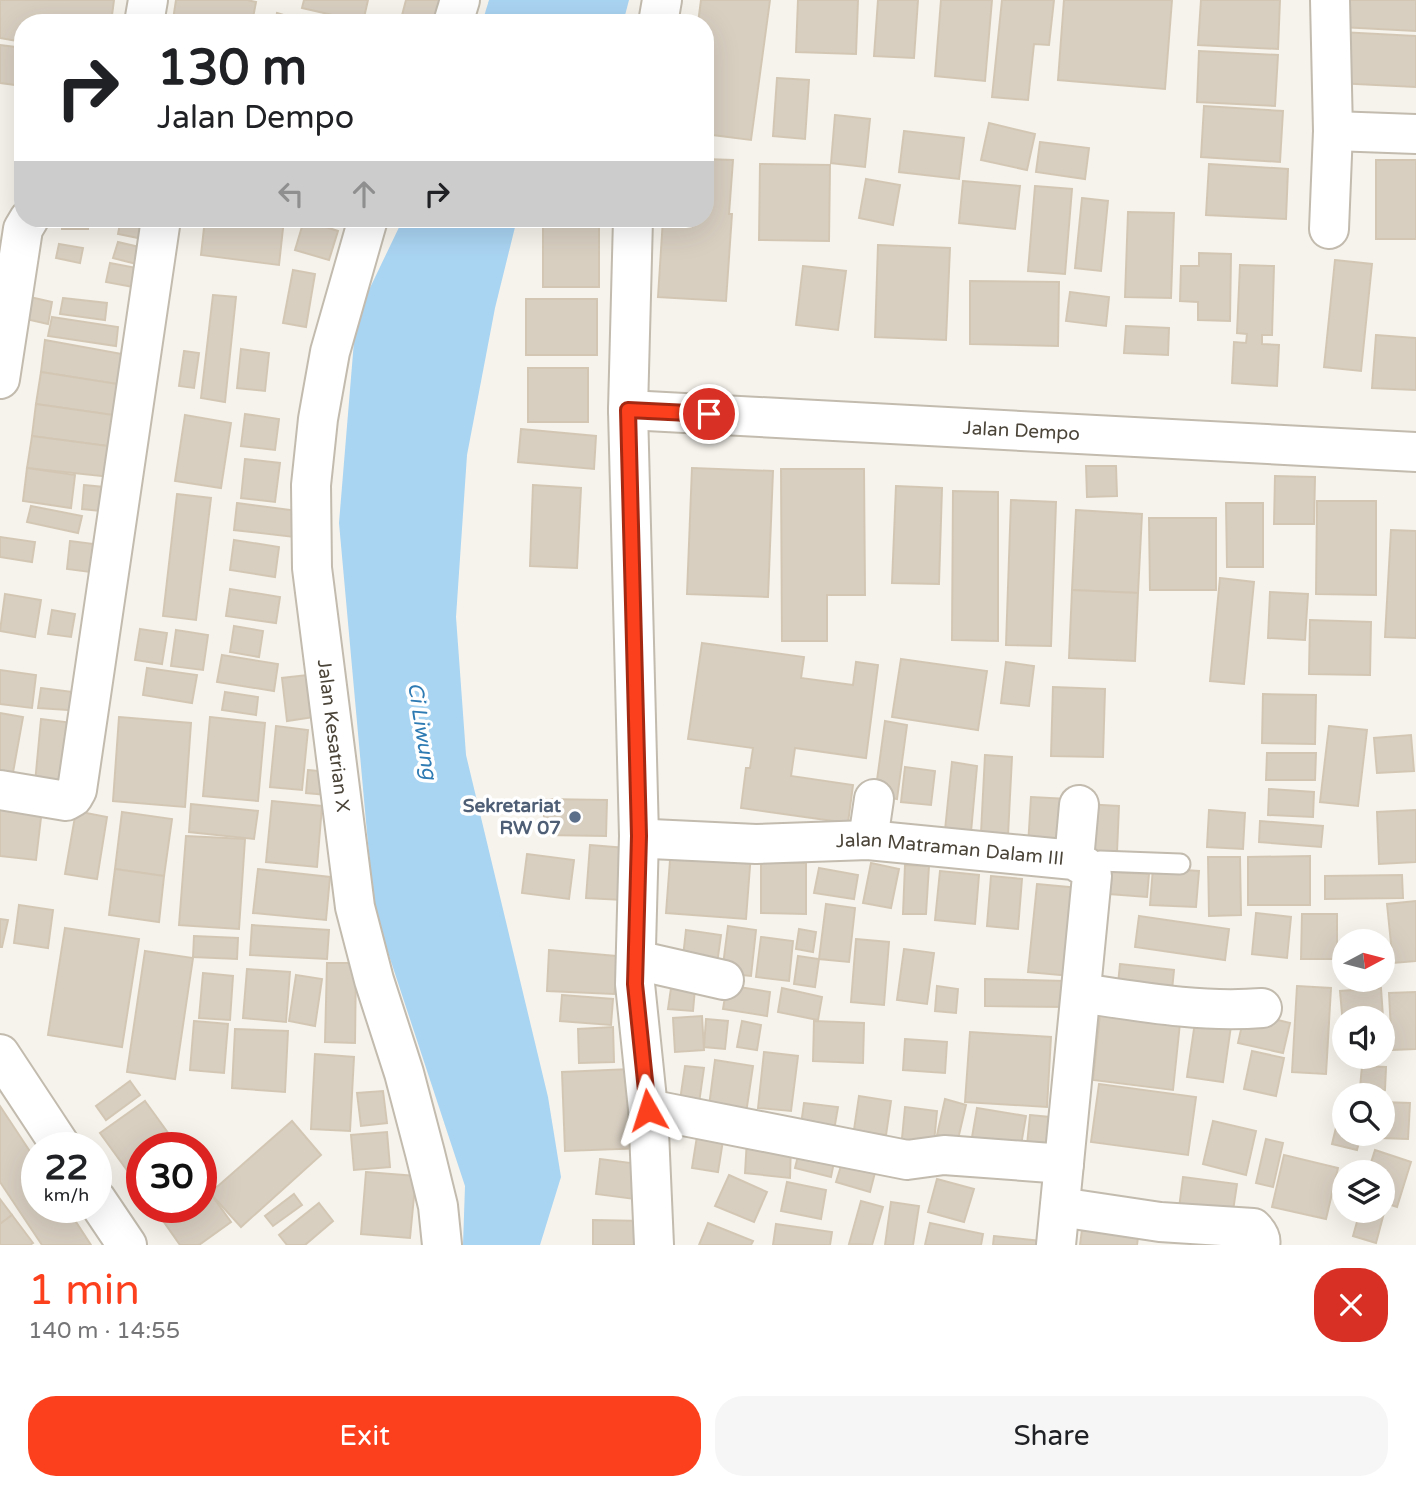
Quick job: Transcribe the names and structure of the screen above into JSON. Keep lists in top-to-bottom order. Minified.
{"streets":{"street":["Jalan Dempo","Jalan Kesatrian X","Jalan Matraman Dalam III"]},"water":["Ci Liwung"],"places":["Sekretariat RW 07"],"north":"right","page":{"turn":["130 m","Jalan Dempo"],"speed":"22 km/h","limit":"30","heading":["1 min","140 m · 14:55"],"buttons":["Exit","Share"]}}
